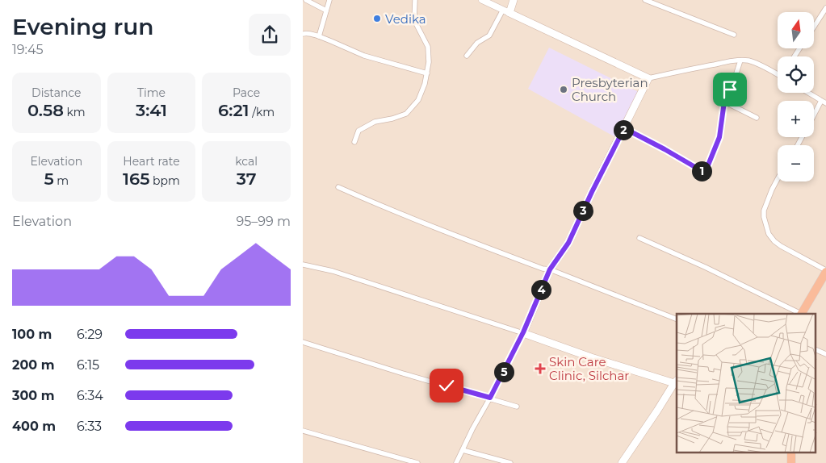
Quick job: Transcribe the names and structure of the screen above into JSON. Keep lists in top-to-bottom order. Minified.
{"places":{"other":["Vedika","Presbyterian Church"],"health":["Skin Care Clinic, Silchar"]},"north":"top","page":{"heading":["Evening run","19:45"],"map_buttons":["+","−"],"stats":[["Distance","0.58 km"],["Time","3:41"],["Pace","6:21 /km"],["Elevation","5 m"],["Heart rate","165 bpm"],["kcal","37"]],"pins":["2","1","3","4","5"],"chart":["Elevation","95–99 m"],"list":[{"name":"100 m","note":"6:29"},{"name":"200 m","note":"6:15"},{"name":"300 m","note":"6:34"},{"name":"400 m","note":"6:33"}]}}
